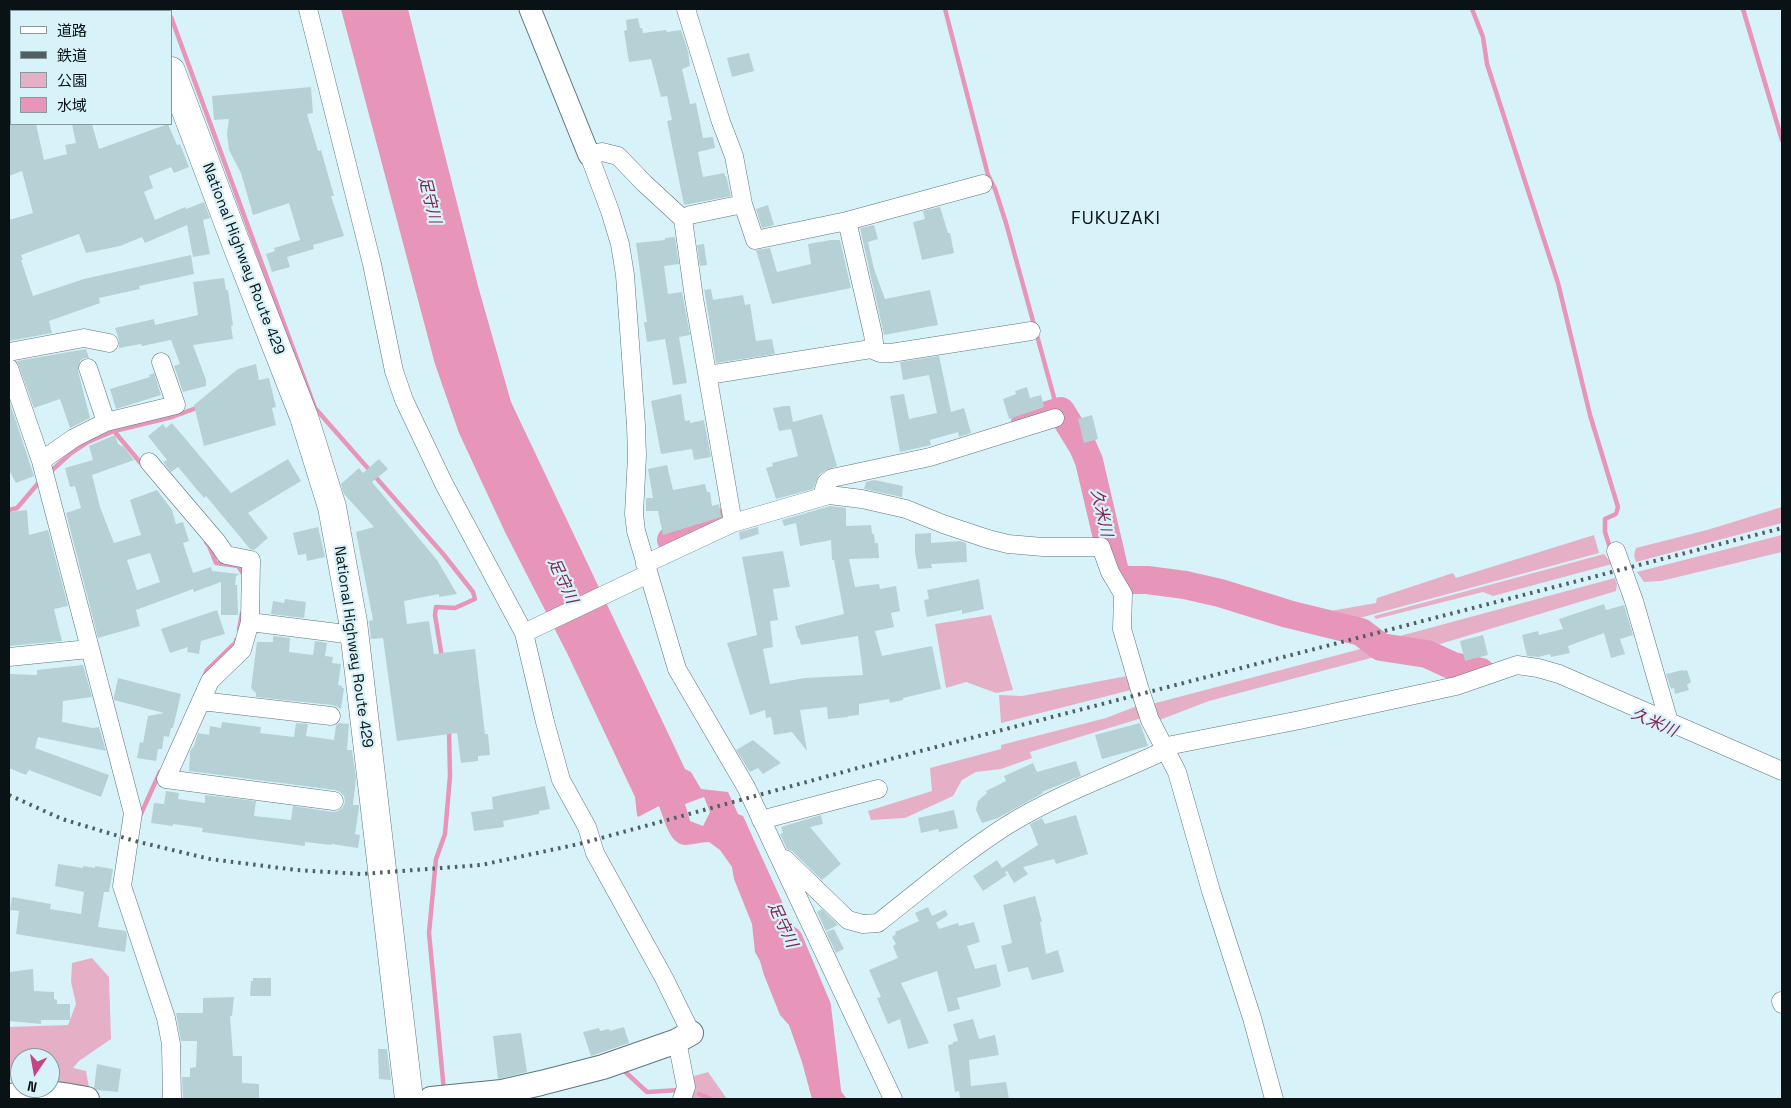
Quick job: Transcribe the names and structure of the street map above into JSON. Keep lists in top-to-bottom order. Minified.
{"streets":{"highway":["National Highway Route 429"]},"districts":["FUKUZAKI"],"water":["足守川","久米川"],"legend":["道路","鉄道","公園","水域"],"north":"bottom"}
